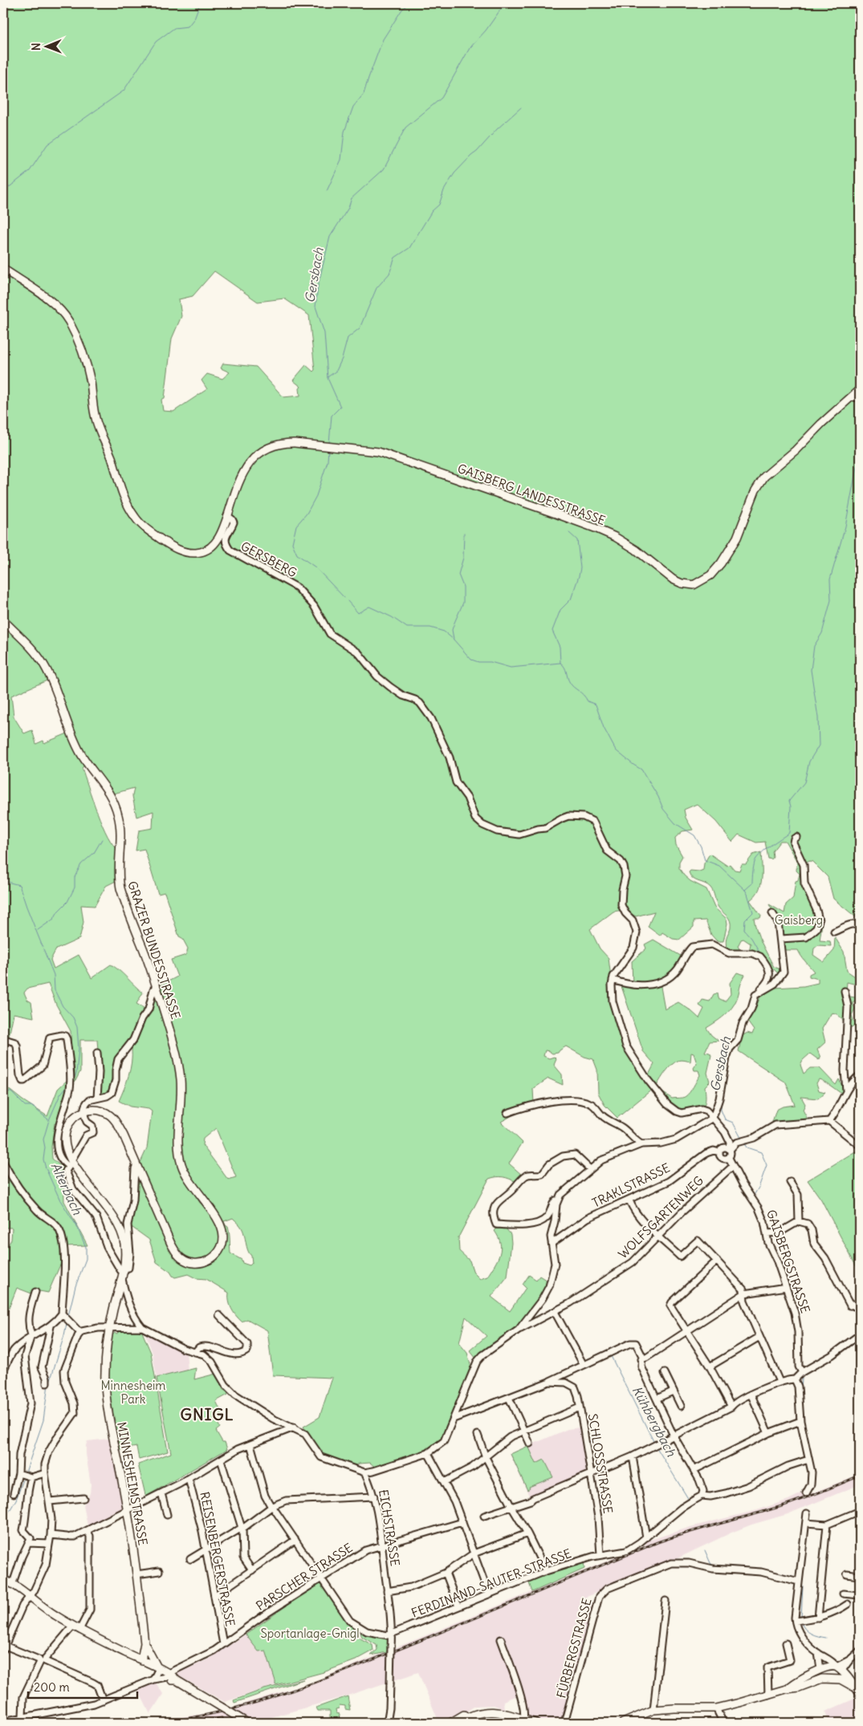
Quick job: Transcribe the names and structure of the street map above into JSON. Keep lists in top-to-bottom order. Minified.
{"streets":{"main road":["GAISBERG LANDESSTRASSE","GRAZER BUNDESSTRASSE","MINNESHEIMSTRASSE"],"street":["GERSBERG","TRAKLSTRASSE","WOLFSGARTENWEG","GAISBERGSTRASSE","SCHLOSSSTRASSE","EICHSTRASSE","REISENBERGERSTRASSE","PARSCHER STRASSE","FERDINAND-SAUTER-STRASSE","FÜRBERGSTRASSE"]},"crossings":[["GAISBERG LANDESSTRASSE","GERSBERG"],["TRAKLSTRASSE","GAISBERGSTRASSE"],["WOLFSGARTENWEG","GAISBERGSTRASSE"],["SCHLOSSSTRASSE","FERDINAND-SAUTER-STRASSE"],["EICHSTRASSE","PARSCHER STRASSE"],["EICHSTRASSE","FERDINAND-SAUTER-STRASSE"],["REISENBERGERSTRASSE","PARSCHER STRASSE"]],"districts":["GNIGL"],"water":["Gersbach","Alterbach","Kühbergbach"],"parks":["Gaisberg","Minnesheim Park","Sportanlage-Gnigl"],"scale_bar":"200 m","north":"left"}
